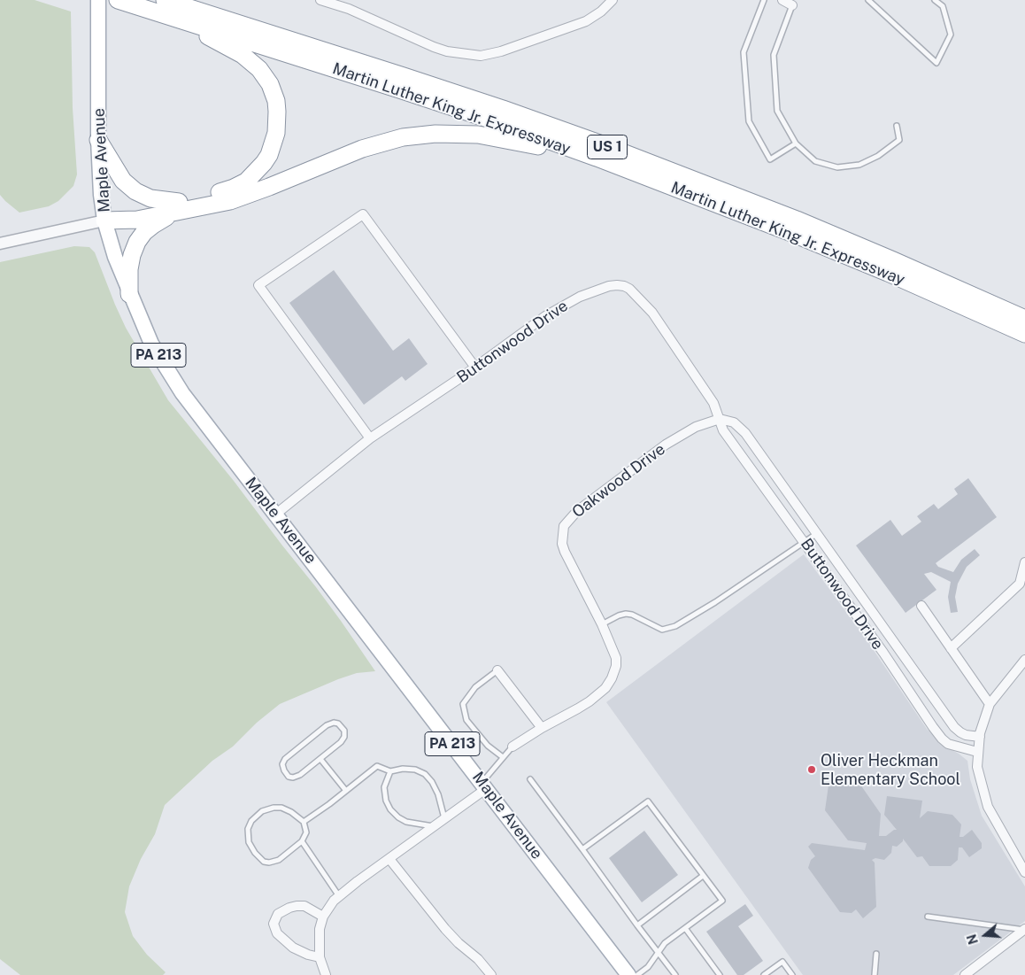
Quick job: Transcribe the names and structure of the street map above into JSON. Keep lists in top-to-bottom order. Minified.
{"streets":{"highway":["Martin Luther King Jr. Expressway","US 1"],"main road":["Maple Avenue","PA 213"],"street":["Buttonwood Drive","Oakwood Drive"]},"crossings":[["Maple Avenue","Buttonwood Drive"],["Buttonwood Drive","Oakwood Drive"]],"places":["Oliver Heckman Elementary School"],"north":"left"}
